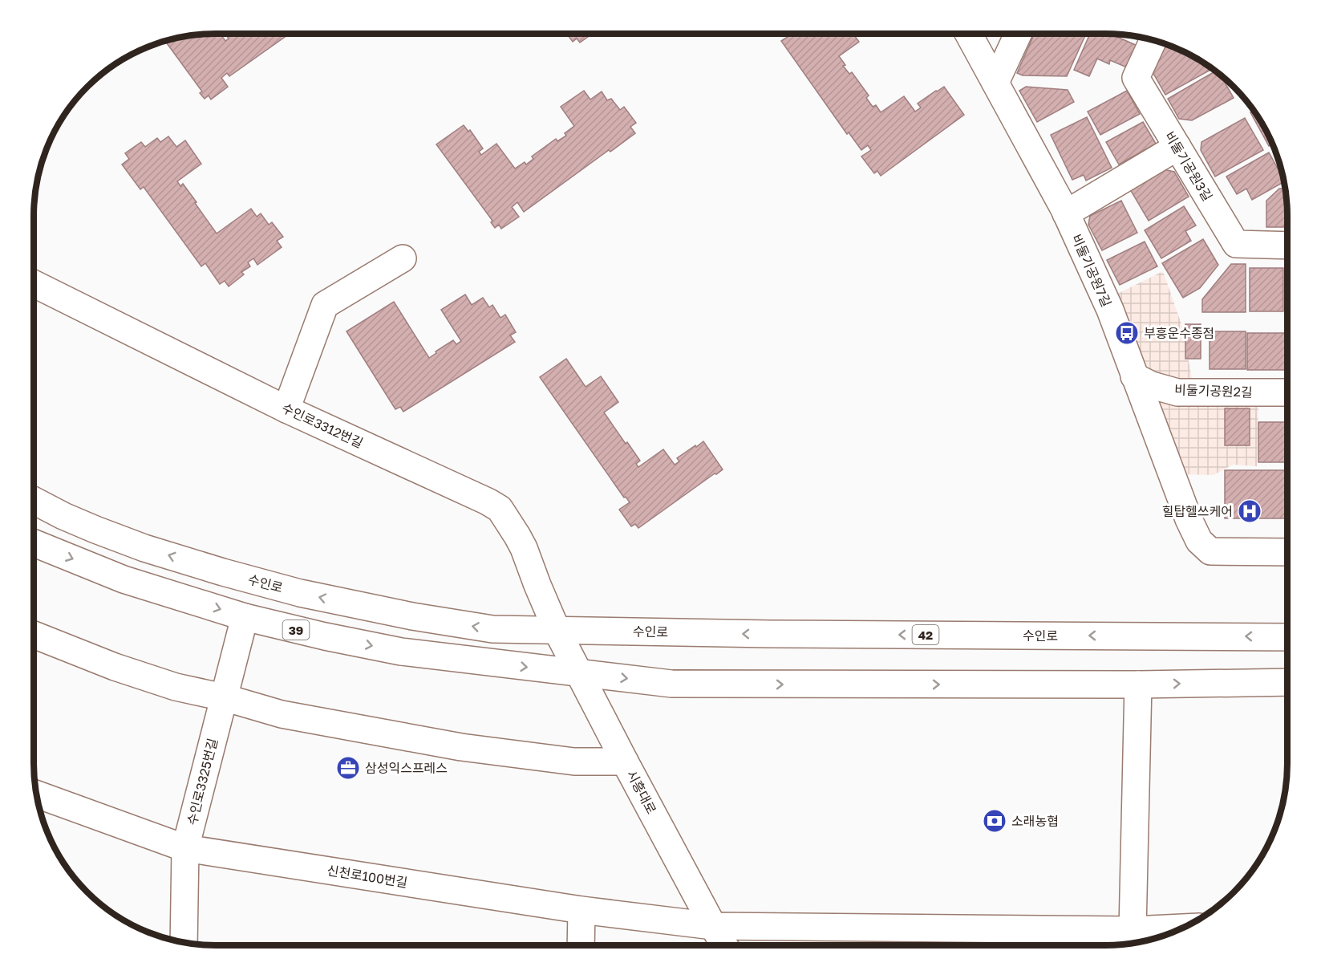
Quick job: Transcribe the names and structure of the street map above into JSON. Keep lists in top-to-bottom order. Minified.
{"streets":{"street":["비둘기공원3길","비둘기공원7길","비둘기공원2길","수인로3312번길","수인로","39","42","수인로3325번길","시흥대로","신천로100번길"]},"crossings":[["비둘기공원7길","비둘기공원2길"],["수인로3312번길","수인로"],["수인로3312번길","시흥대로"],["수인로","시흥대로"],["39","수인로3325번길"],["39","시흥대로"],["수인로3325번길","신천로100번길"],["시흥대로","신천로100번길"]],"places":{"bus stop":["부흥운수종점"],"hospital":["힐탑헬쓰케어"],"office":["삼성익스프레스"],"bank":["소래농협"]}}
